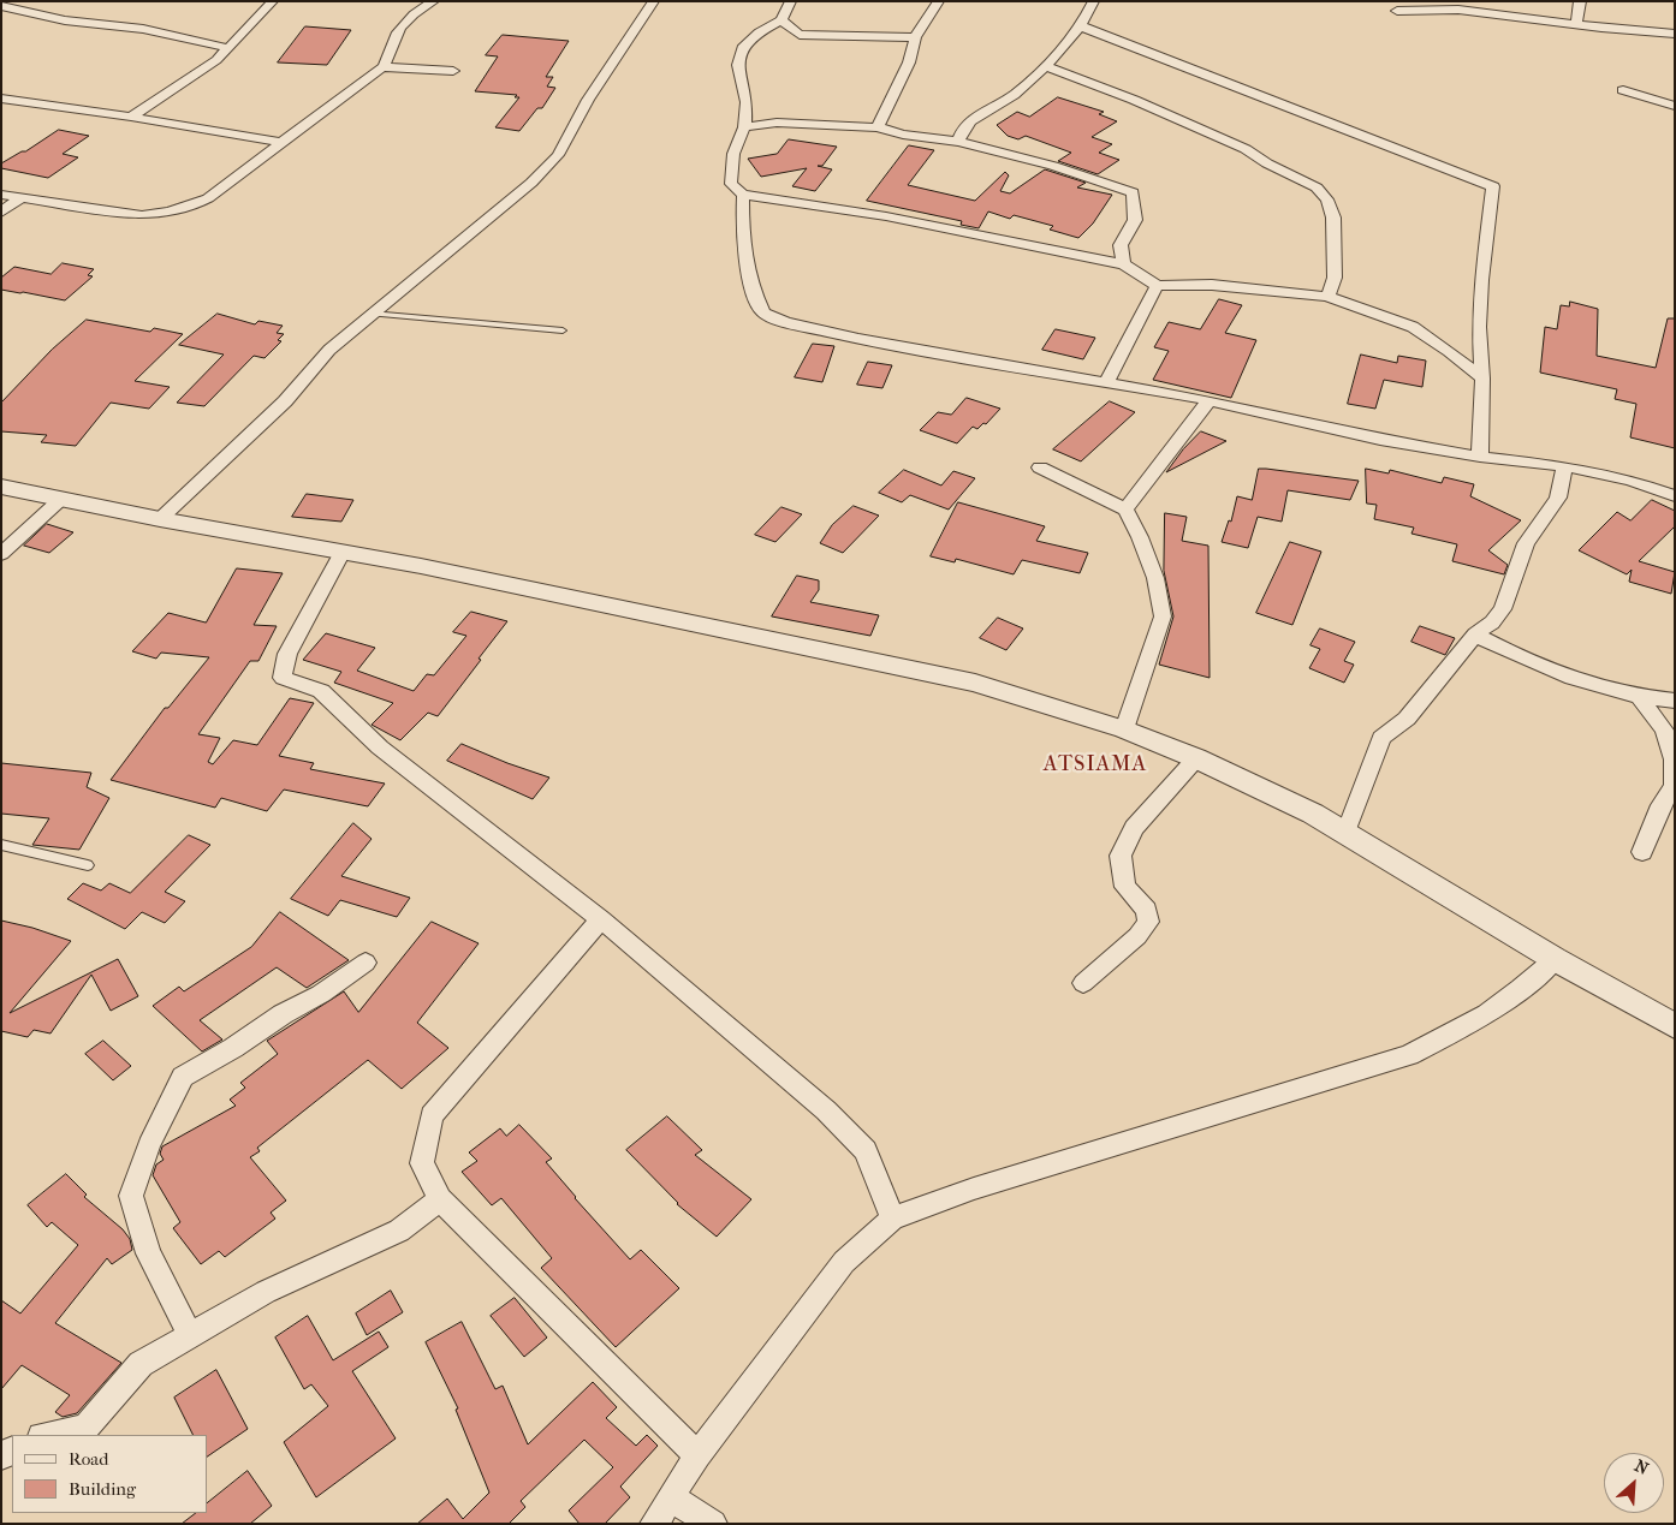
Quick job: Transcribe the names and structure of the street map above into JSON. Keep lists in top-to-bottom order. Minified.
{"districts":["ATSIAMA"],"legend":["Road","Building"],"north":"top right"}
